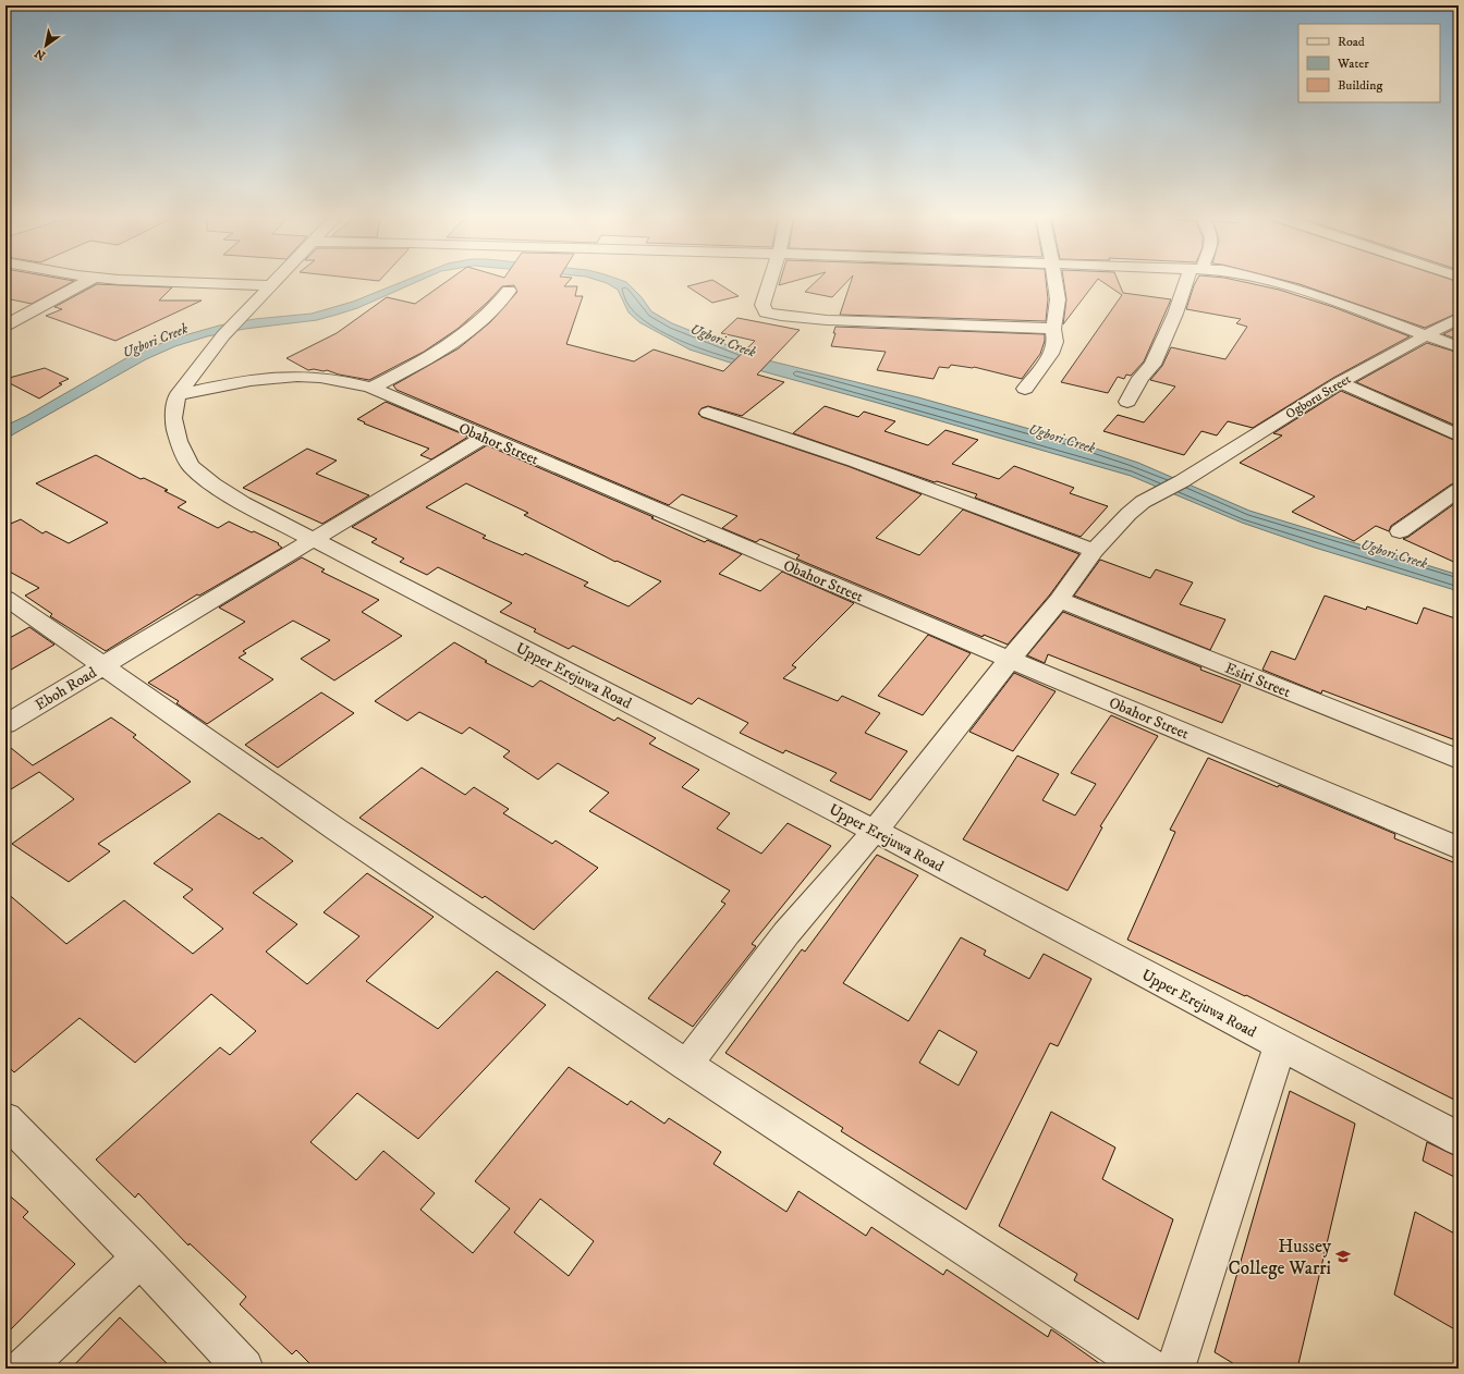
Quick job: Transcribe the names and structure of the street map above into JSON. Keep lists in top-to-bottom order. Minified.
{"streets":{"street":["Ogboru Street","Obahor Street","Upper Erejuwa Road","Esiri Street","Eboh Road"]},"crossings":[["Ogboru Street","Obahor Street"],["Ogboru Street","Upper Erejuwa Road"],["Ogboru Street","Esiri Street"],["Obahor Street","Upper Erejuwa Road"],["Obahor Street","Eboh Road"],["Upper Erejuwa Road","Eboh Road"]],"water":["Ugbori Creek"],"places":{"school or university":["Hussey College Warri"]},"legend":["Road","Water","Building"],"north":"bottom left"}
